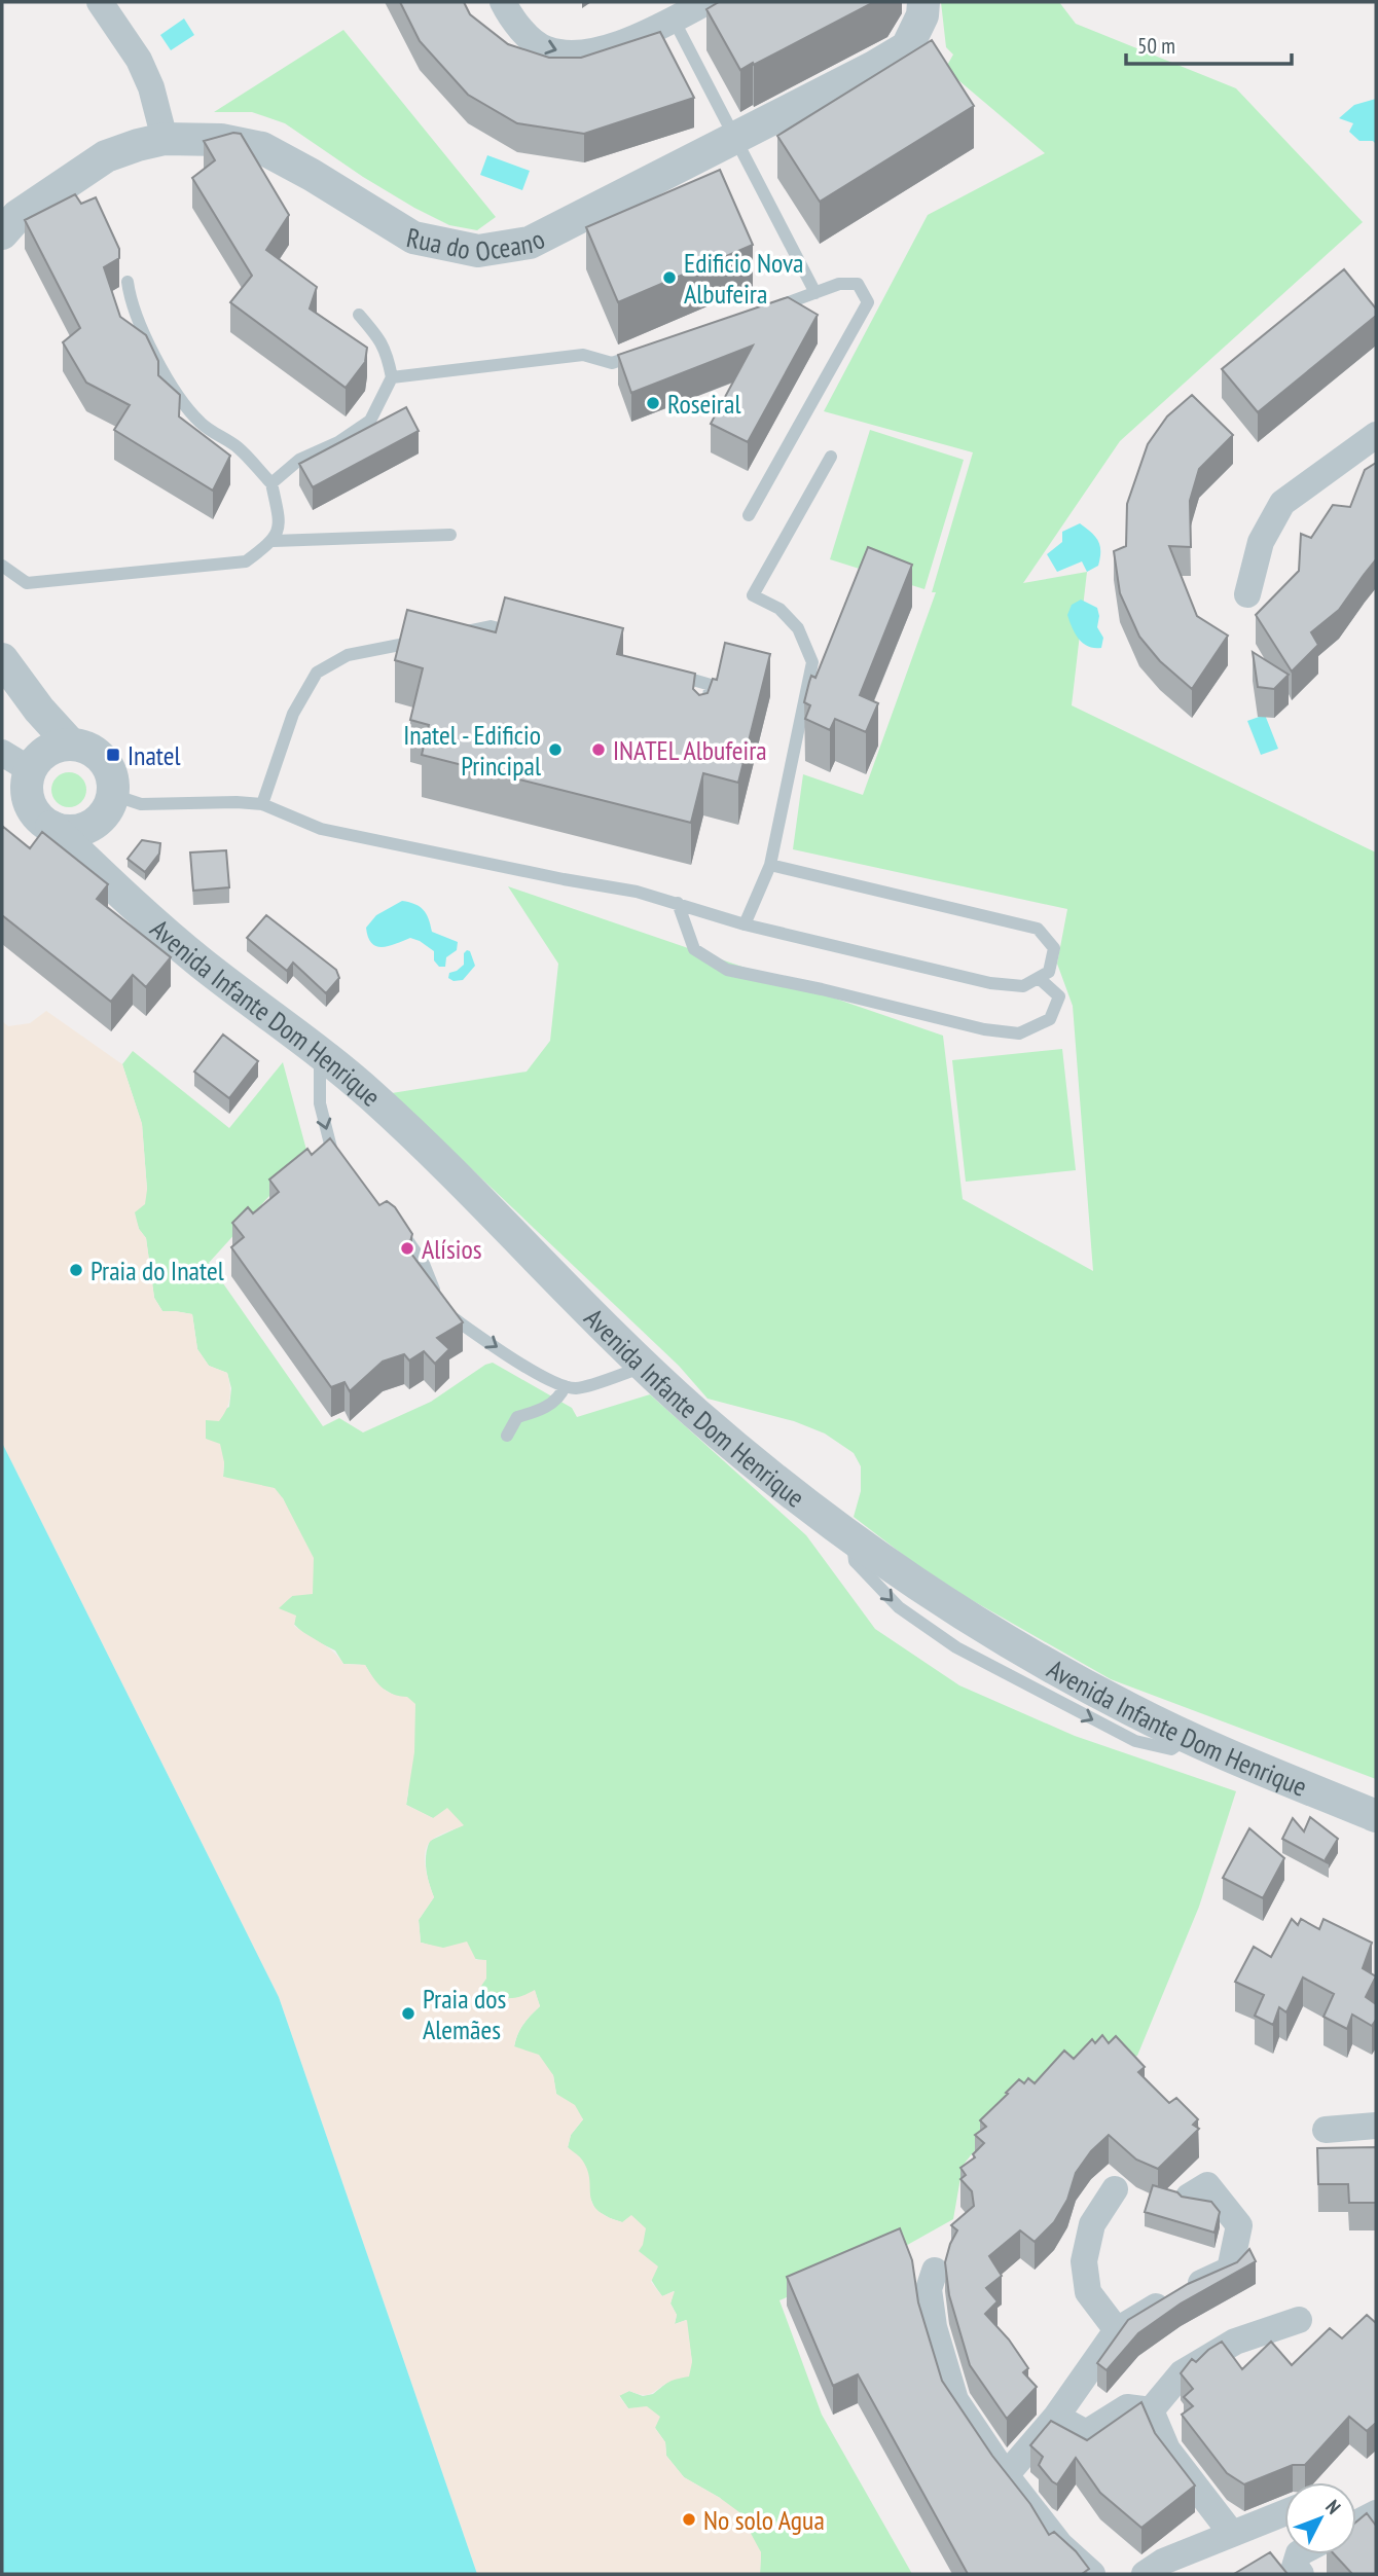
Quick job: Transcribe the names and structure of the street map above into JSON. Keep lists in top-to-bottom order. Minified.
{"streets":{"street":["Rua do Oceano","Avenida Infante Dom Henrique"]},"places":{"other":["Edificio Nova Albufeira","Roseiral","Inatel - Edificio Principal","INATEL Albufeira","Alísios","Praia do Inatel","Praia dos Alemães","No solo Agua"],"transit":["Inatel"]},"scale_bar":"50 m","north":"top right"}
